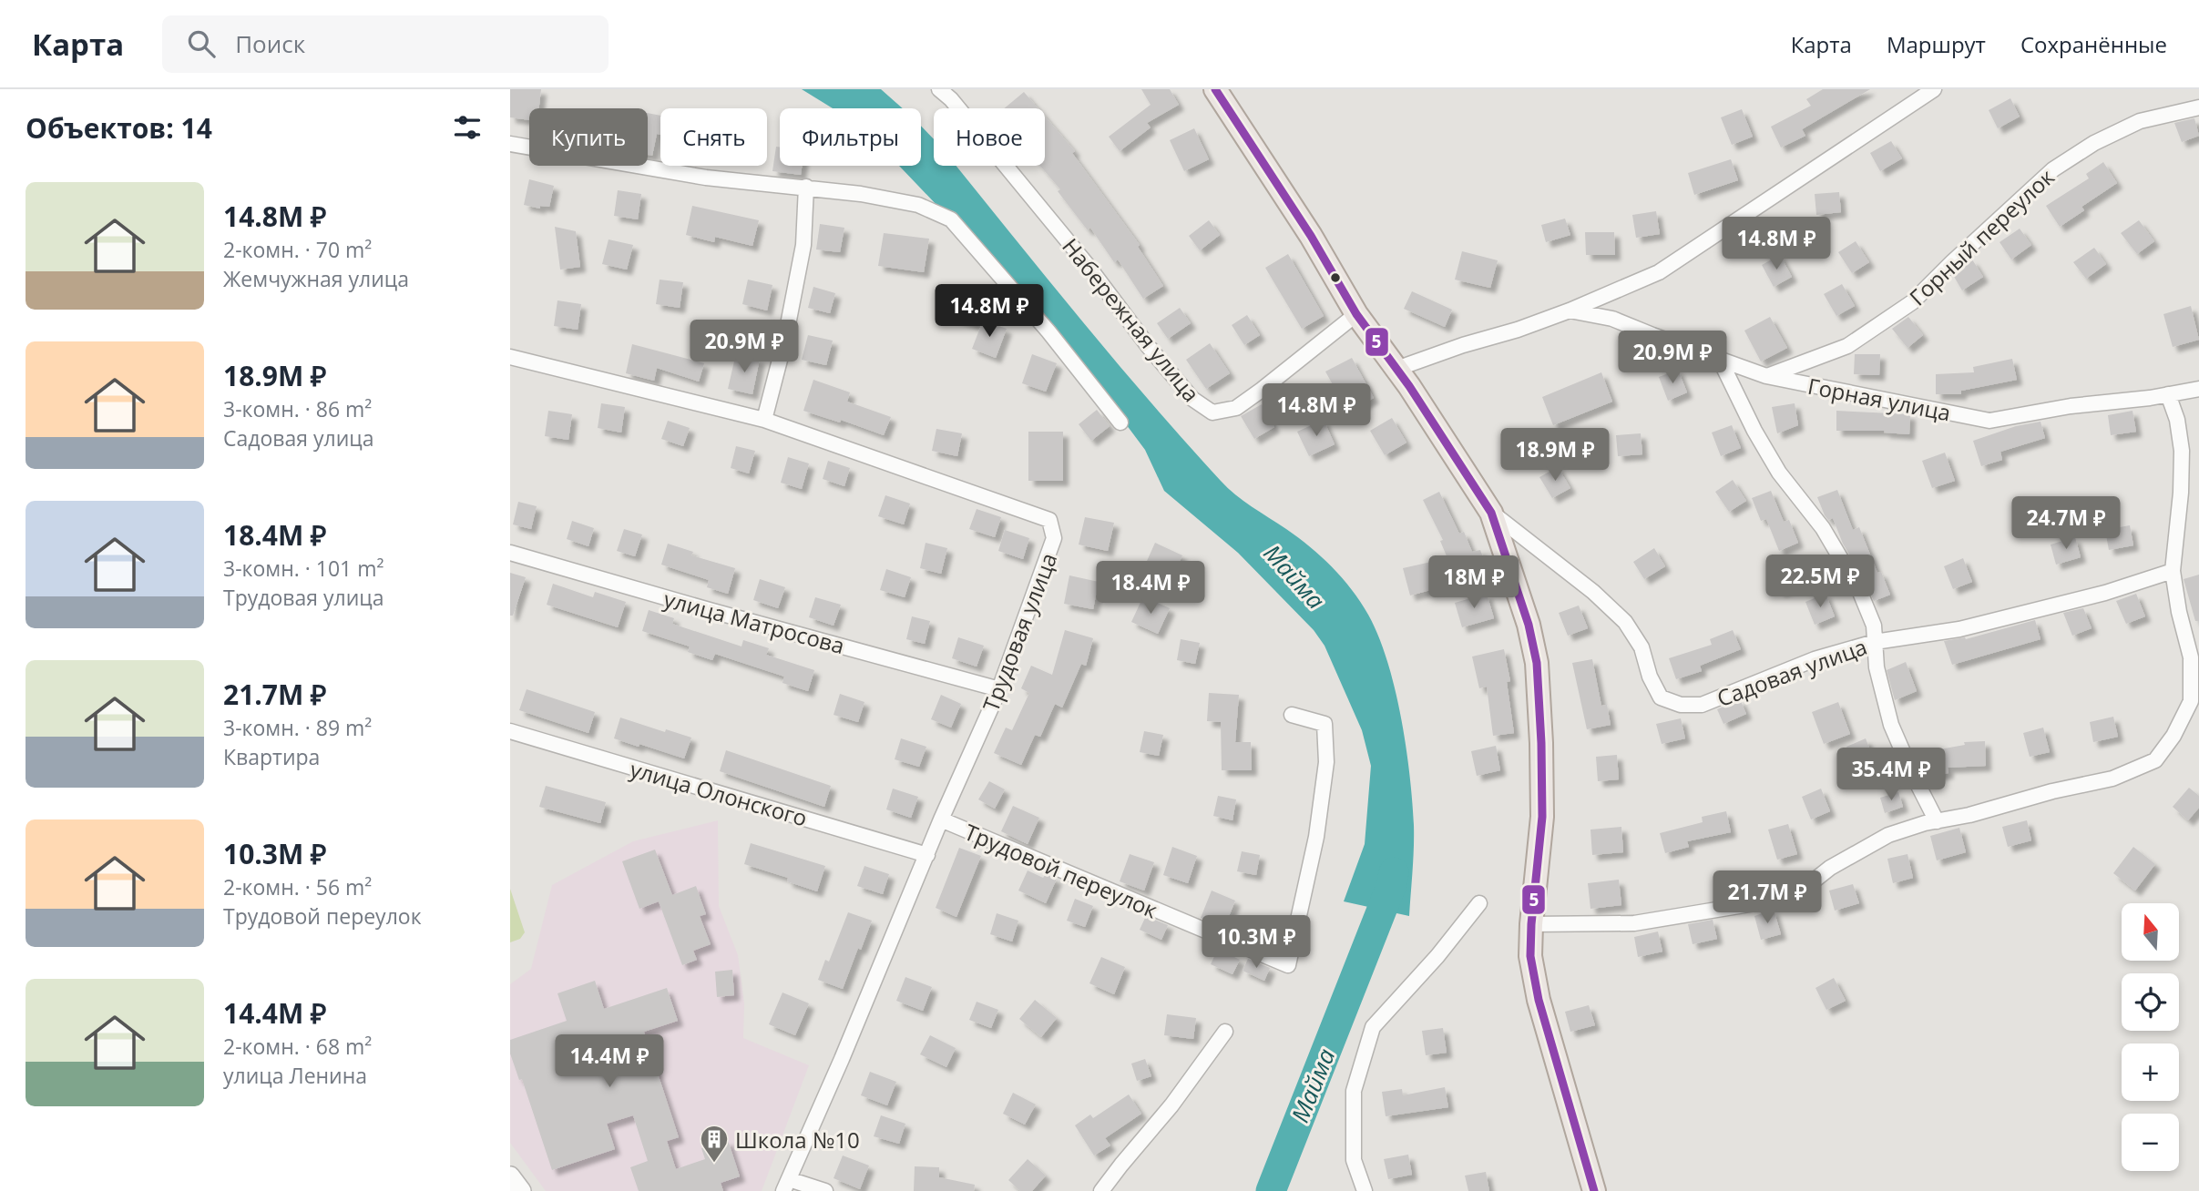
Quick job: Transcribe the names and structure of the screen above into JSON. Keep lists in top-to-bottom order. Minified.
{"streets":{"street":["Горный переулок","Набережная улица","Горная улица","улица Матросова","Трудовая улица","Садовая улица","улица Олонского","Трудовой переулок"]},"crossings":[["Горный переулок","Горная улица"],["улица Матросова","Трудовая улица"],["Трудовая улица","улица Олонского"],["Трудовая улица","Трудовой переулок"]],"water":["Майма"],"places":{"building":["Школа №10"]},"lines":["transit line 5"],"north":"top","page":{"header":"Карта","search":"Поиск","nav":["Карта","Маршрут","Сохранённые"],"heading":"Объектов: 14","chip":["Купить","Снять","Фильтры","Новое"],"list":[{"name":"14.8M ₽","note":"2-комн. · 70 m² · Жемчужная улица"},{"name":"18.9M ₽","note":"3-комн. · 86 m² · Садовая улица"},{"name":"18.4M ₽","note":"3-комн. · 101 m² · Трудовая улица"},{"name":"21.7M ₽","note":"3-комн. · 89 m² · Квартира"},{"name":"10.3M ₽","note":"2-комн. · 56 m² · Трудовой переулок"},{"name":"14.4M ₽","note":"2-комн. · 68 m² · улица Ленина"}],"price":["14.8M ₽","14.8M ₽","20.9M ₽","20.9M ₽","14.8M ₽","18.9M ₽","24.7M ₽","22.5M ₽","18M ₽","18.4M ₽","35.4M ₽","21.7M ₽","10.3M ₽","14.4M ₽"],"map_buttons":["+","−"]}}
